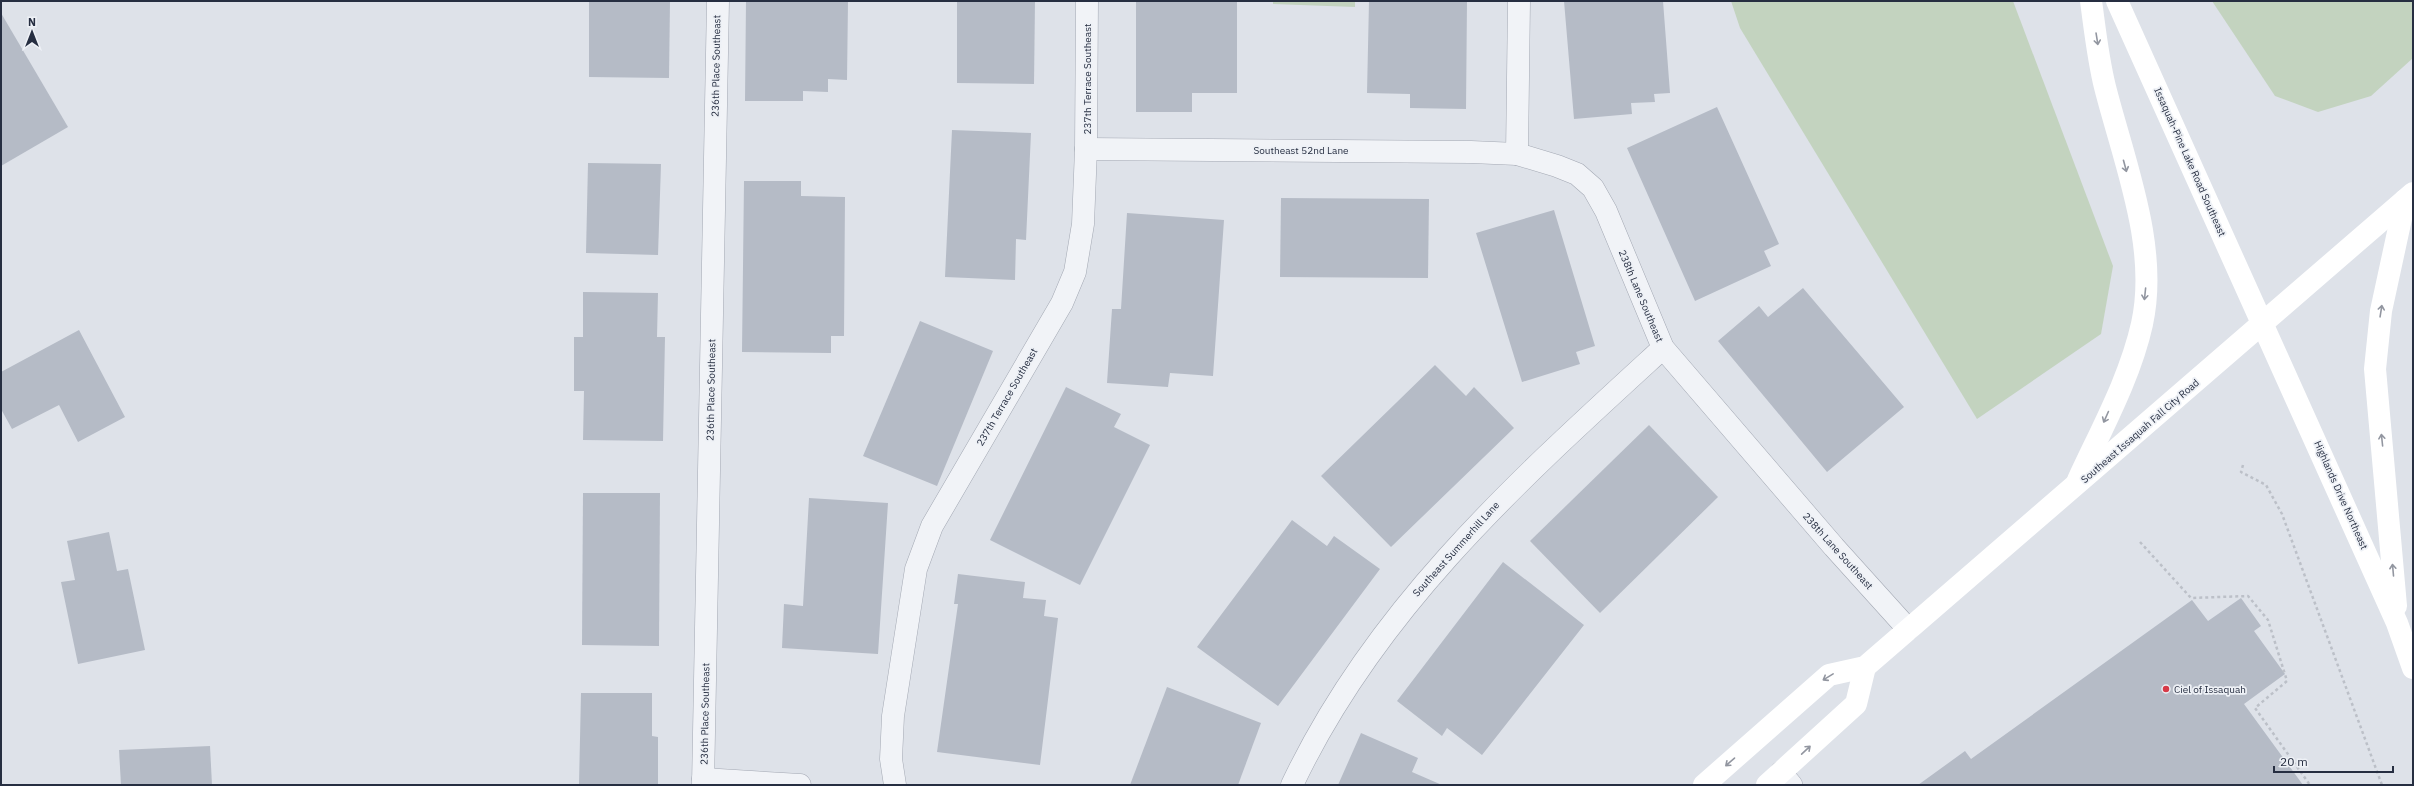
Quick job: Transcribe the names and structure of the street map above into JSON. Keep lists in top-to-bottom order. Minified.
{"streets":{"main road":["Issaquah-Pine Lake Road Southeast","Southeast Issaquah Fall City Road","Highlands Drive Northeast"],"street":["236th Place Southeast","237th Terrace Southeast","Southeast 52nd Lane","238th Lane Southeast","Southeast Summerhill Lane"]},"crossings":[["237th Terrace Southeast","Southeast 52nd Lane"],["Southeast 52nd Lane","238th Lane Southeast"],["Issaquah-Pine Lake Road Southeast","Southeast Issaquah Fall City Road"],["Issaquah-Pine Lake Road Southeast","Highlands Drive Northeast"],["238th Lane Southeast","Southeast Issaquah Fall City Road"],["238th Lane Southeast","Southeast Summerhill Lane"],["Southeast Issaquah Fall City Road","Highlands Drive Northeast"]],"places":["Ciel of Issaquah"],"scale_bar":"20 m","north":"top"}
